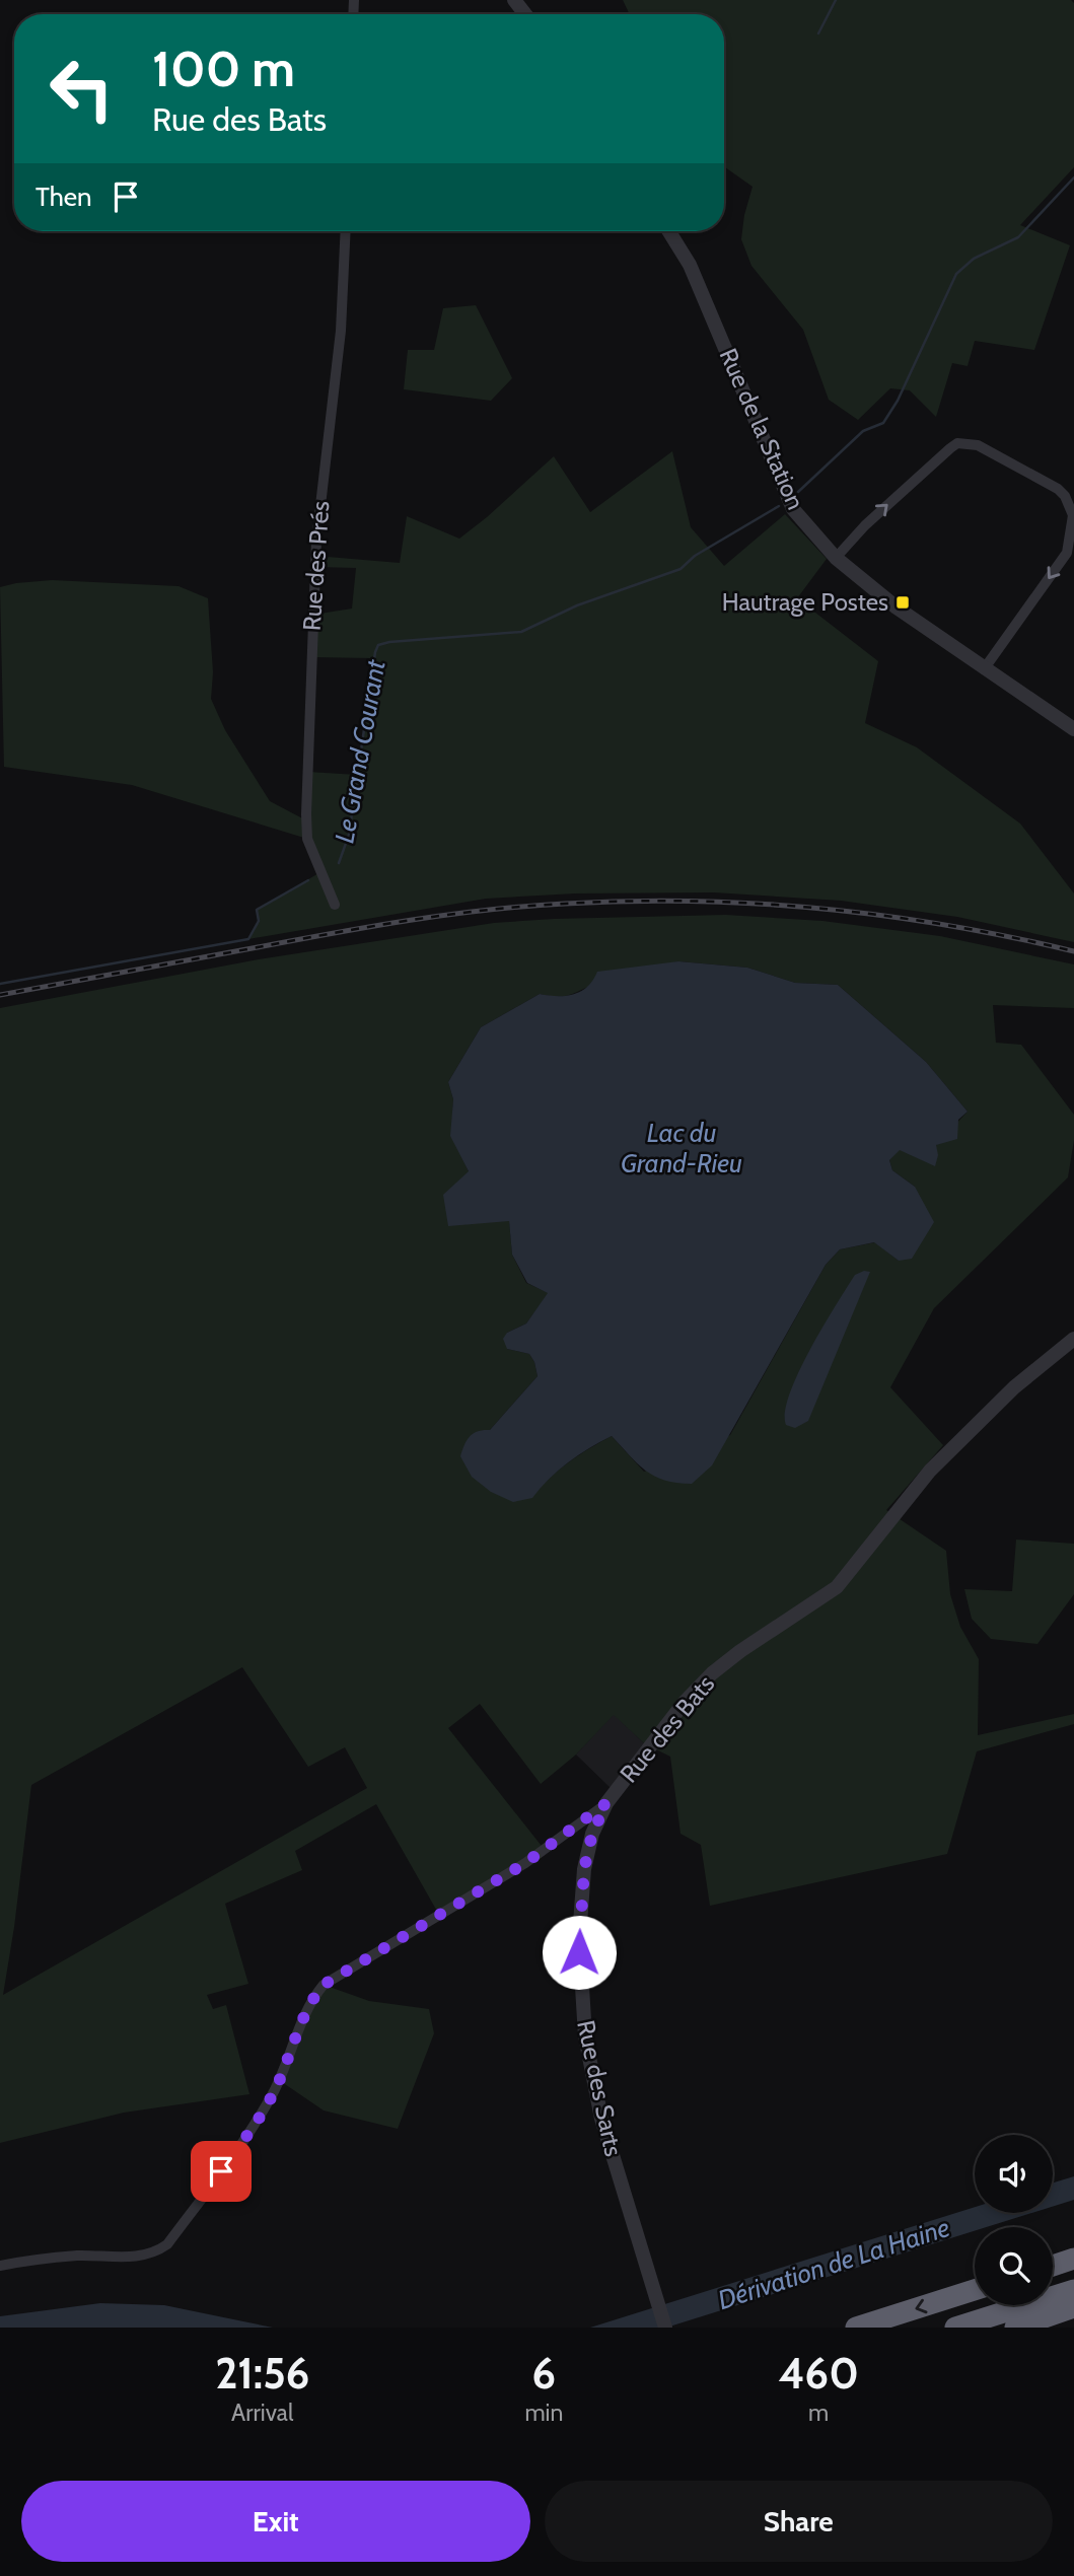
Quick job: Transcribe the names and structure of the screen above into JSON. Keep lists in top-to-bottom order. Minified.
{"streets":{"street":["Rue de la Station","Rue des Prés","Rue des Bats","Rue des Sarts"]},"crossings":[["Rue des Bats","Rue des Sarts"]],"water":["Le Grand Courant","Lac du Grand-Rieu","Dérivation de La Haine"],"places":{"transit":["Hautrage Postes"]},"page":{"turn":["100 m","Rue des Bats"],"then":"Then","eta":["21:56","Arrival","6","min","460","m"],"buttons":["Exit","Share"]}}
